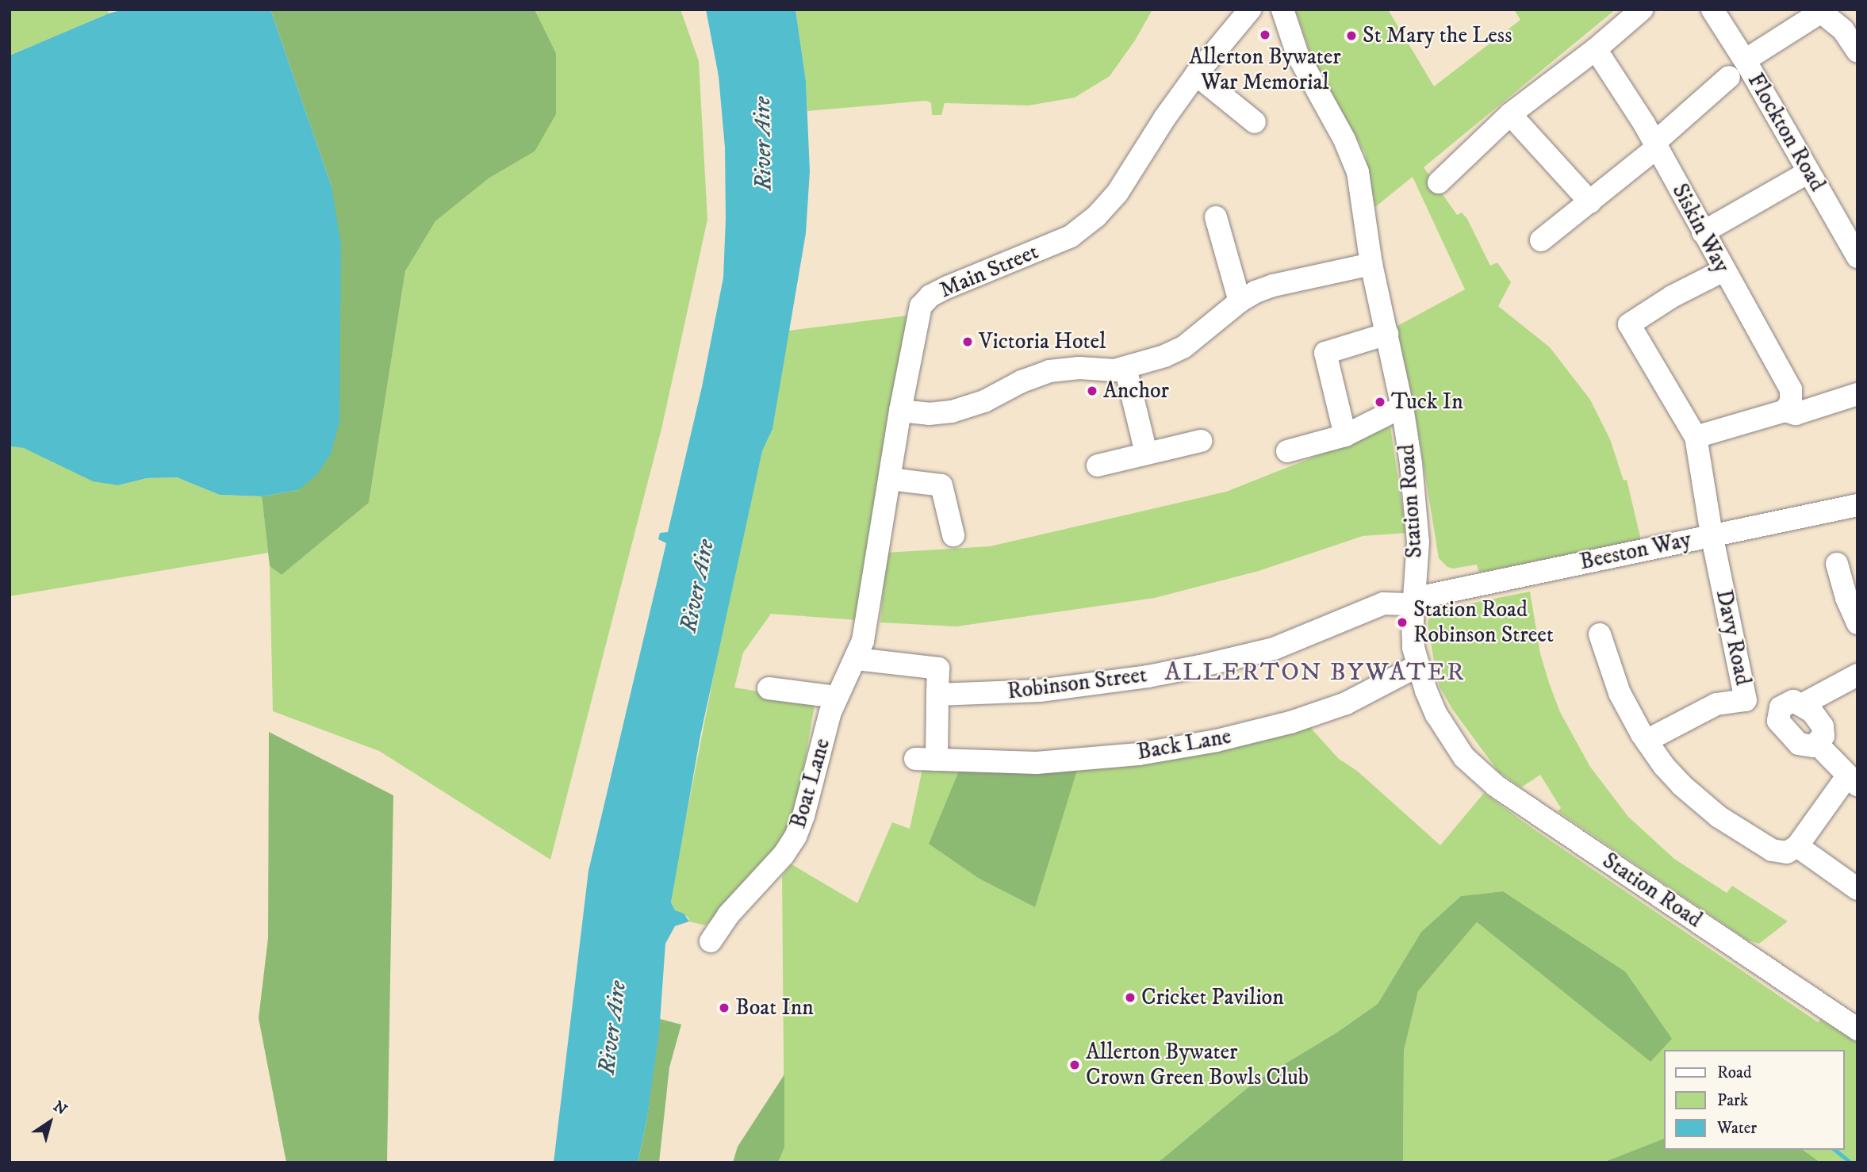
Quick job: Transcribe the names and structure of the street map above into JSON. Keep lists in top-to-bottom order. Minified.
{"streets":{"street":["Flockton Road","Siskin Way","Main Street","Station Road","Beeston Way","Davy Road","Robinson Street","Back Lane","Boat Lane"]},"crossings":[["Main Street","Boat Lane"],["Station Road","Beeston Way"],["Station Road","Robinson Street"],["Station Road","Back Lane"],["Beeston Way","Davy Road"],["Beeston Way","Robinson Street"],["Robinson Street","Back Lane"]],"districts":["ALLERTON BYWATER"],"water":["River Aire"],"places":["Allerton Bywater War Memorial","St Mary the Less","Victoria Hotel","Anchor","Tuck In","Station Road Robinson Street","Cricket Pavilion","Boat Inn","Allerton Bywater Crown Green Bowls Club"],"legend":["Road","Park","Water"],"north":"top right"}
